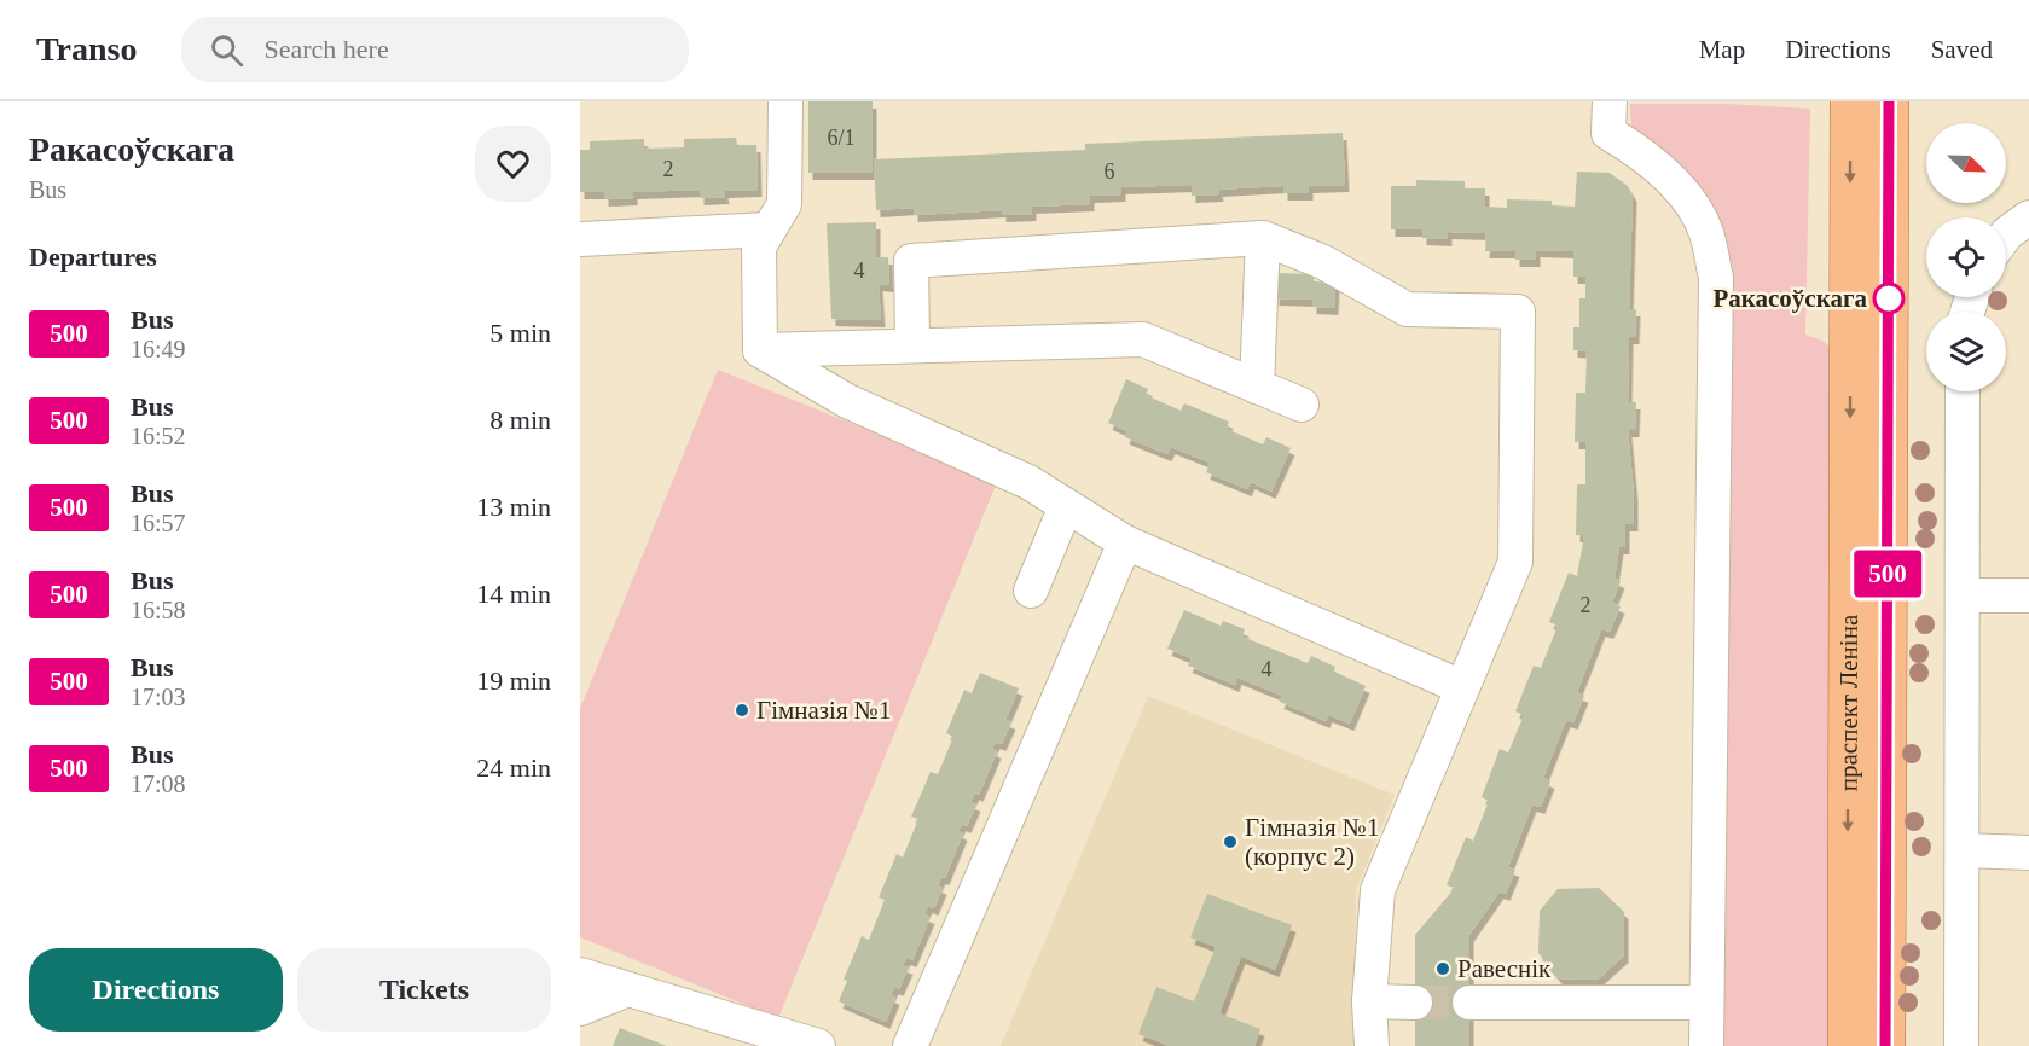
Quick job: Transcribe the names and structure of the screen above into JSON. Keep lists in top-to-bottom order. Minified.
{"streets":{"main road":["праспект Леніна"]},"places":["Ракасоўскага","Гімназія №1","Гімназія №1 (корпус 2)","Равеснік"],"lines":["bus line 500"],"house_numbers":["6/1","2","6","4","2","4"],"north":"bottom right","page":{"header":"Transo","search":"Search here","nav":["Map","Directions","Saved"],"heading":[["Ракасоўскага","Bus"],"Departures"],"on_map":"500","list":[{"mark":"500","name":"Bus","note":"16:49","value":"5 min"},{"mark":"500","name":"Bus","note":"16:52","value":"8 min"},{"mark":"500","name":"Bus","note":"16:57","value":"13 min"},{"mark":"500","name":"Bus","note":"16:58","value":"14 min"},{"mark":"500","name":"Bus","note":"17:03","value":"19 min"},{"mark":"500","name":"Bus","note":"17:08","value":"24 min"}],"buttons":["Directions","Tickets"]}}
